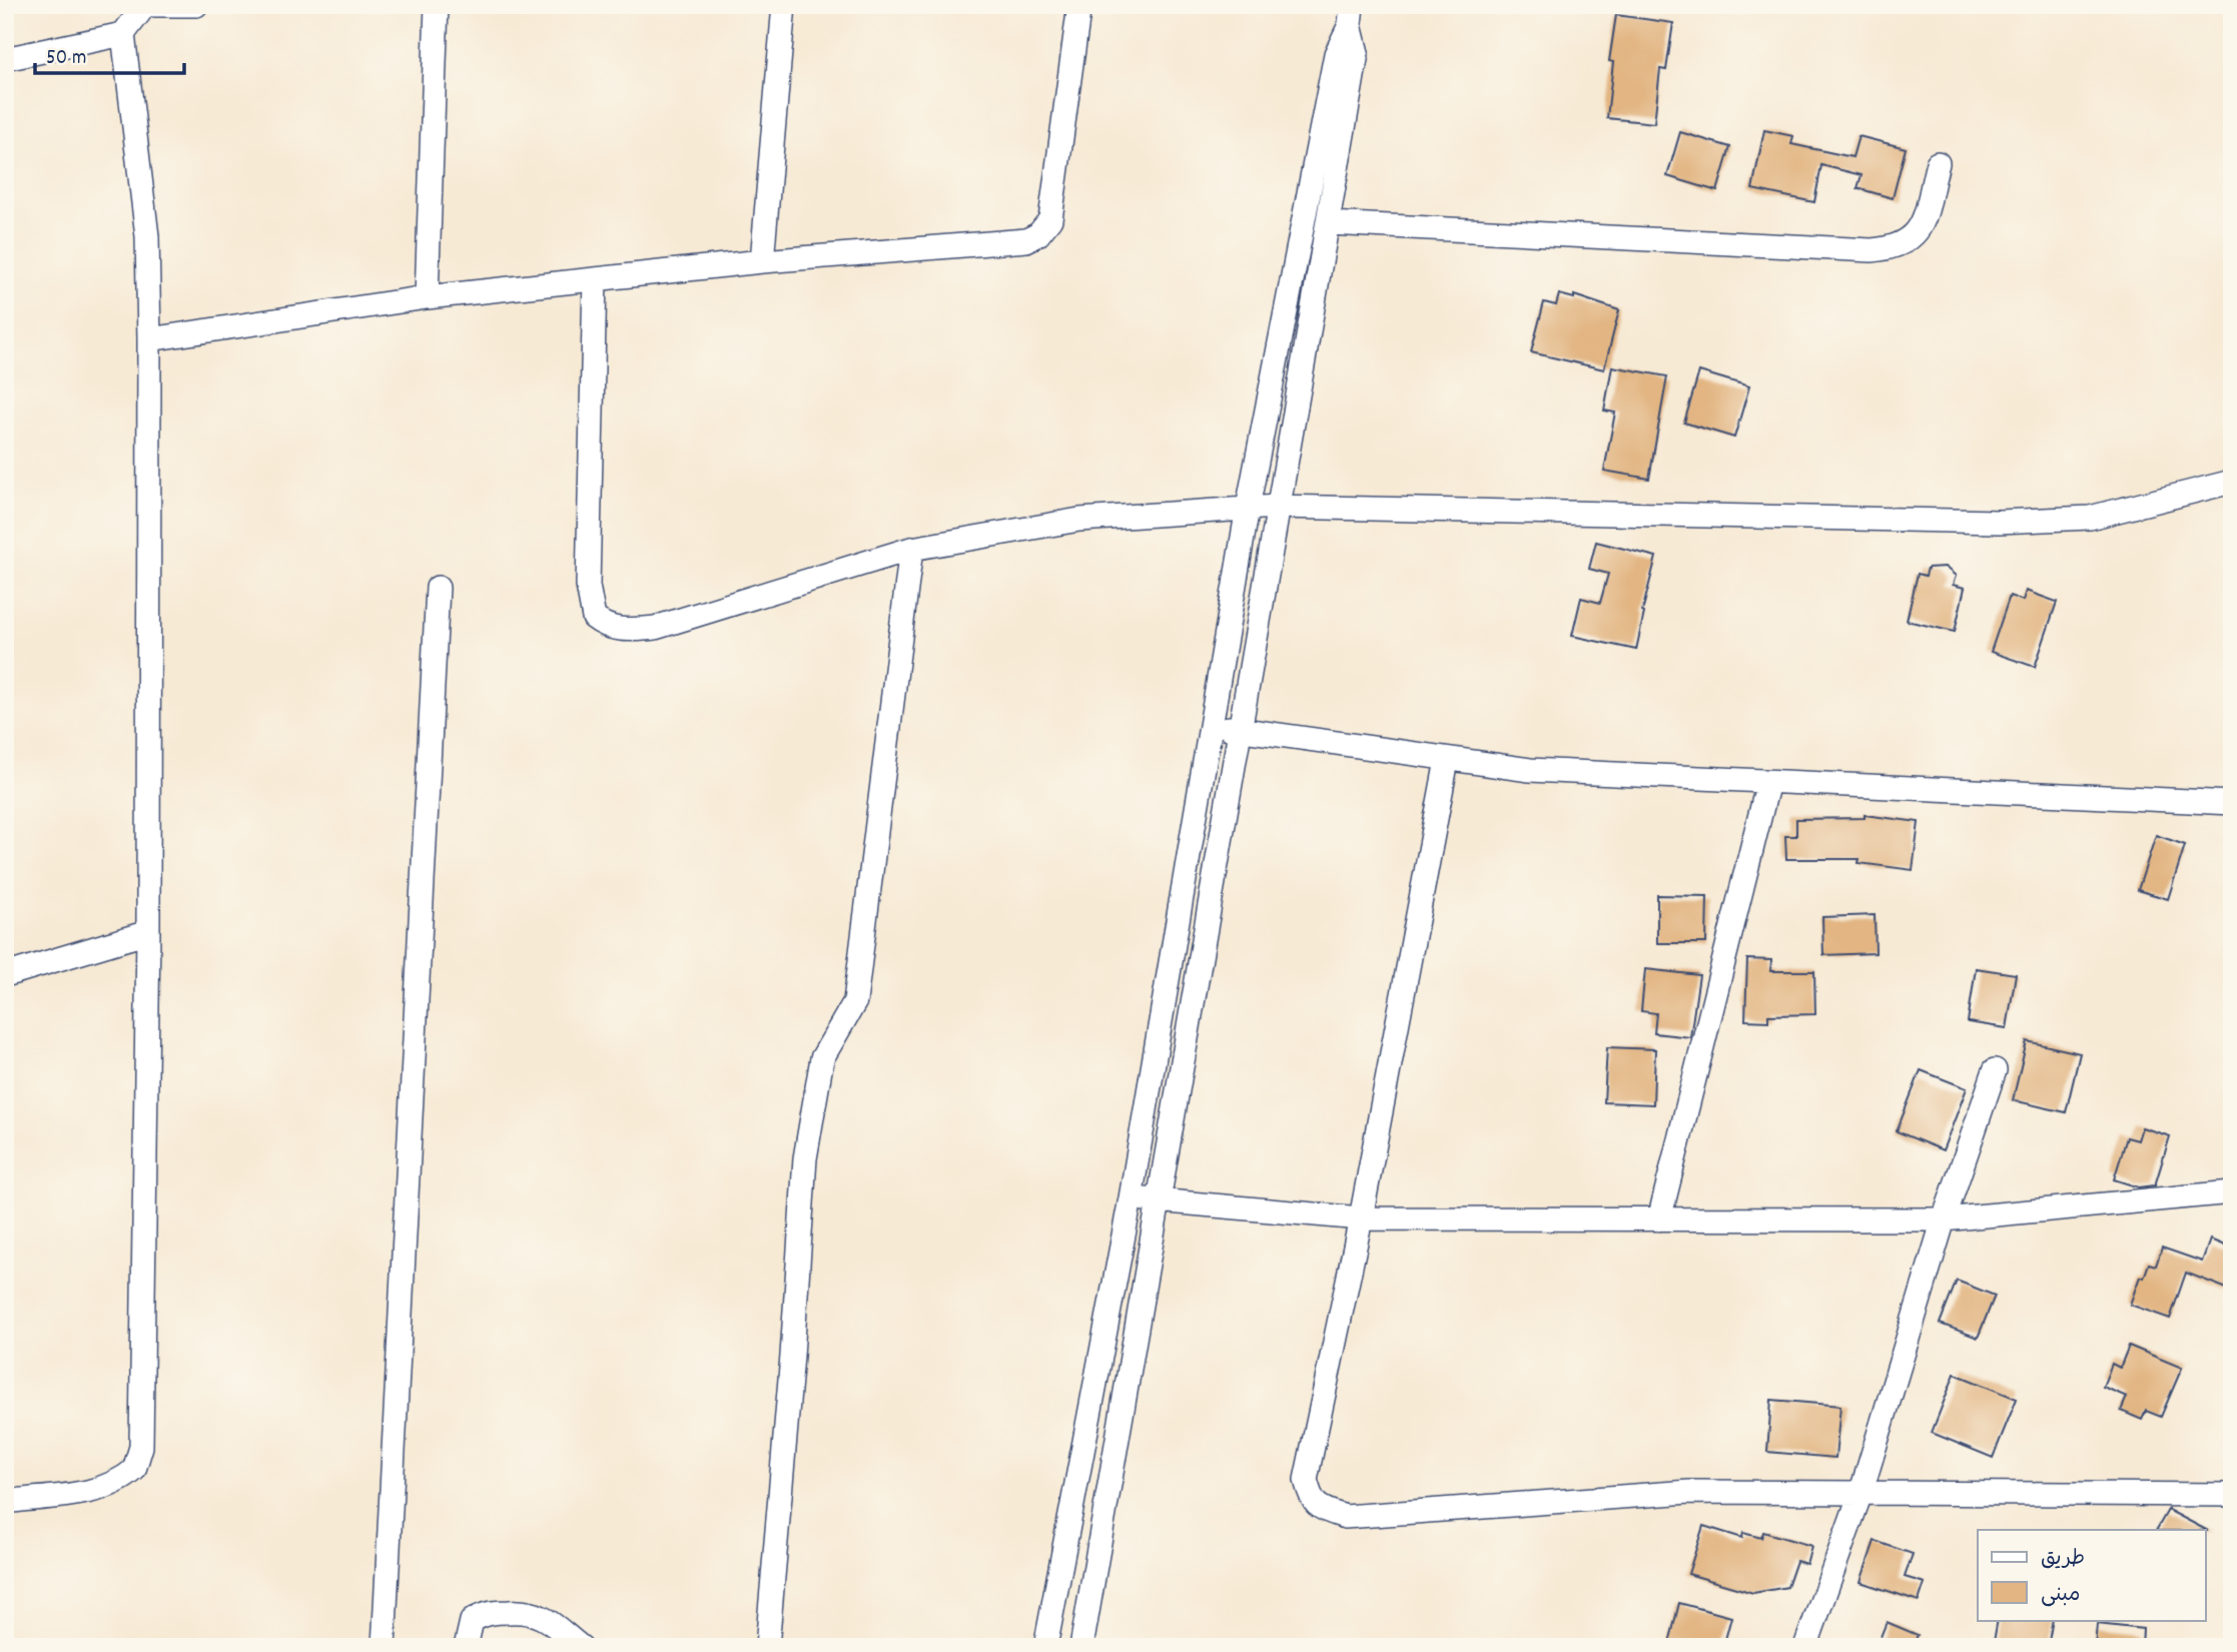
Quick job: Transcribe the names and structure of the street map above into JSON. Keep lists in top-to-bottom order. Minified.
{"legend":["طريق","مبنى"],"scale_bar":"50 m"}
